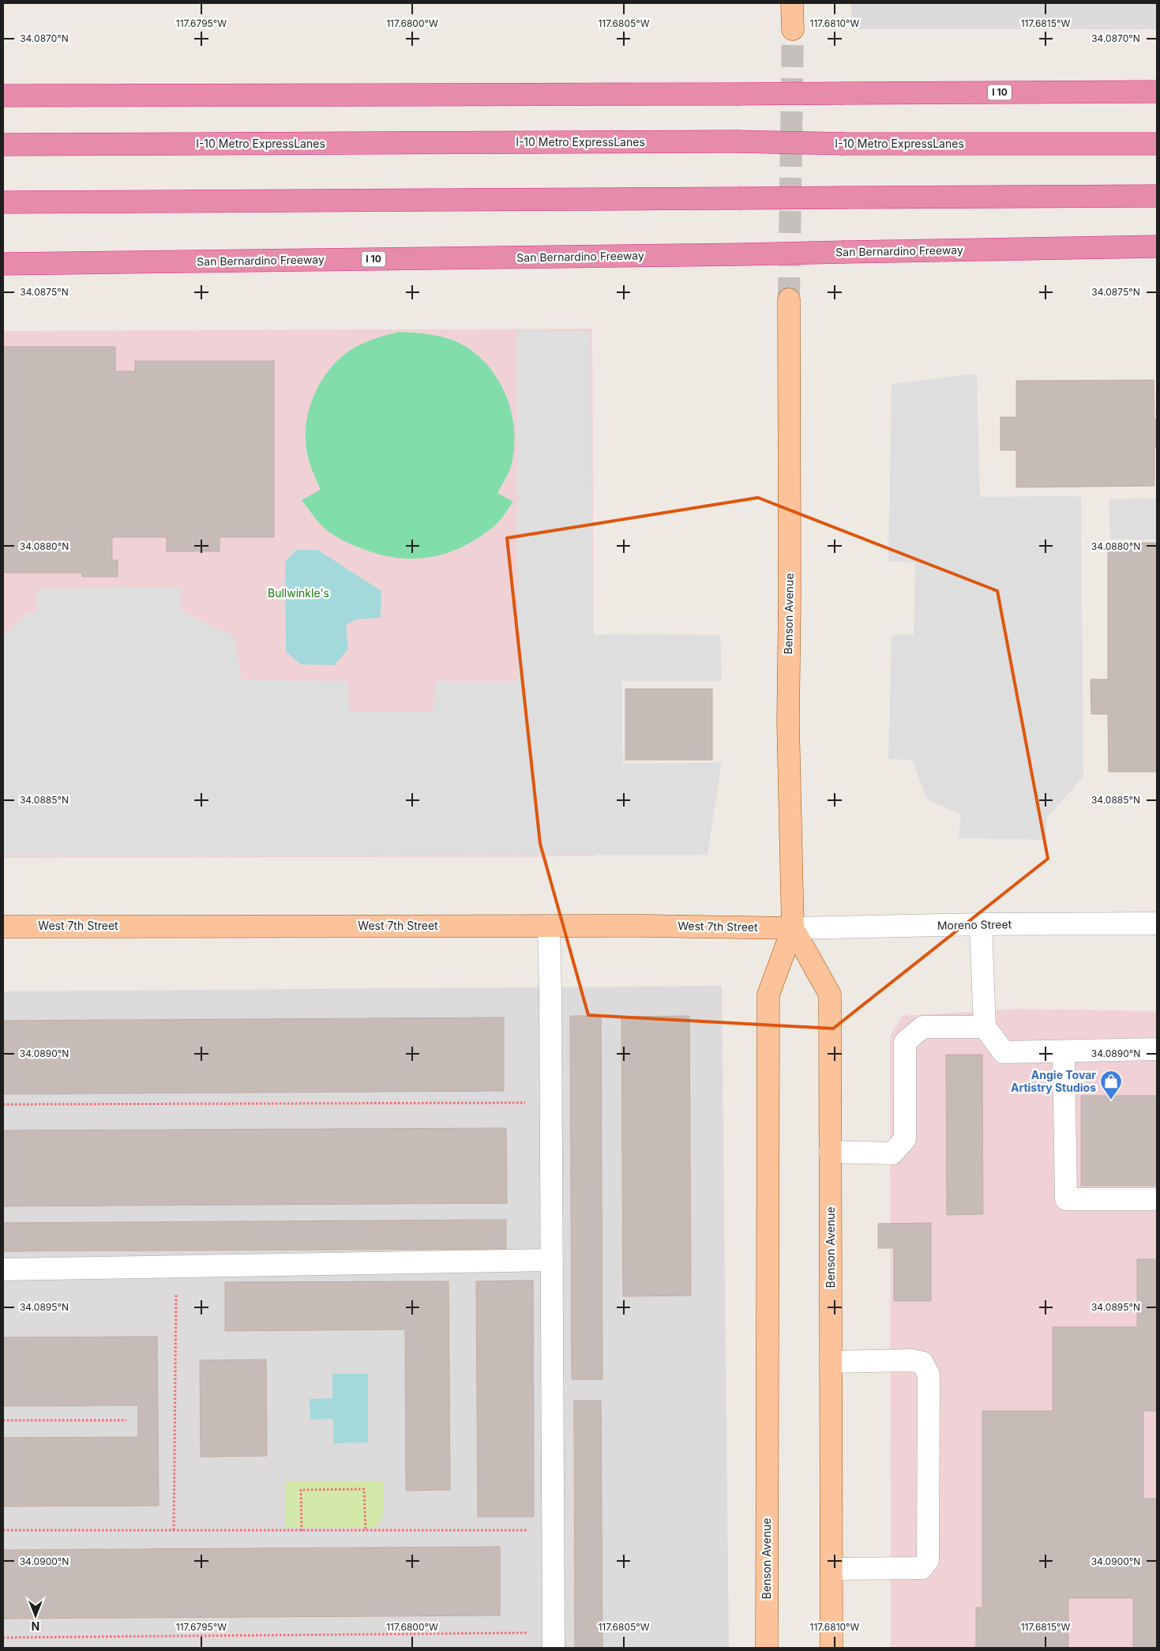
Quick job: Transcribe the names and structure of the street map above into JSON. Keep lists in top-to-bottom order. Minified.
{"streets":{"highway":["I 10","I-10 Metro ExpressLanes","San Bernardino Freeway"],"main road":["Benson Avenue","West 7th Street"],"street":["Moreno Street"]},"crossings":[["Benson Avenue","Moreno Street"],["Benson Avenue","West 7th Street"],["Moreno Street","West 7th Street"]],"parks":["Bullwinkle's"],"places":{"shop":["Angie Tovar Artistry Studios"]},"north":"bottom","coordinates":["117.6795°W","117.6800°W","117.6805°W","117.6810°W","117.6815°W","34.0870°N","34.0875°N","34.0880°N","34.0885°N","34.0890°N","34.0895°N","34.0900°N"]}
